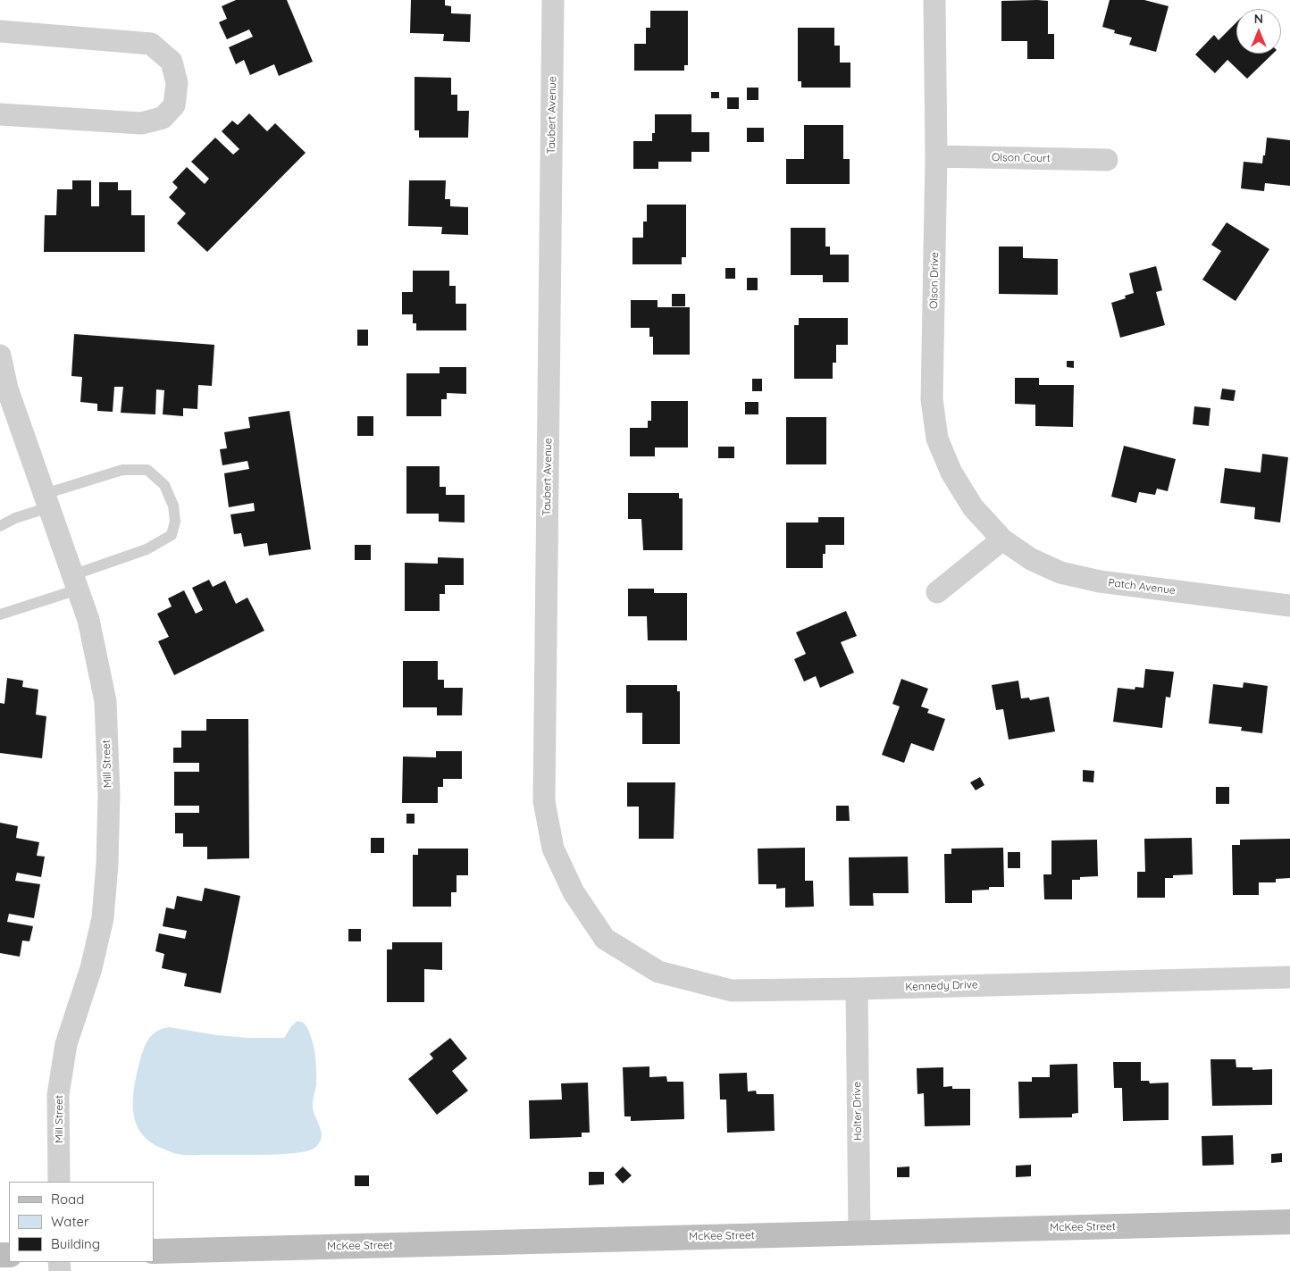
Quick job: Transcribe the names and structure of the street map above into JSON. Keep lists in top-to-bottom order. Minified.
{"streets":{"street":["Taubert Avenue","Olson Court","Olson Drive","Patch Avenue","Mill Street","Kennedy Drive","Holter Drive","McKee Street"]},"crossings":[["Taubert Avenue","Kennedy Drive"],["Olson Court","Olson Drive"],["Olson Drive","Patch Avenue"],["Kennedy Drive","Holter Drive"],["Holter Drive","McKee Street"]],"legend":["Road","Water","Building"],"north":"top"}
